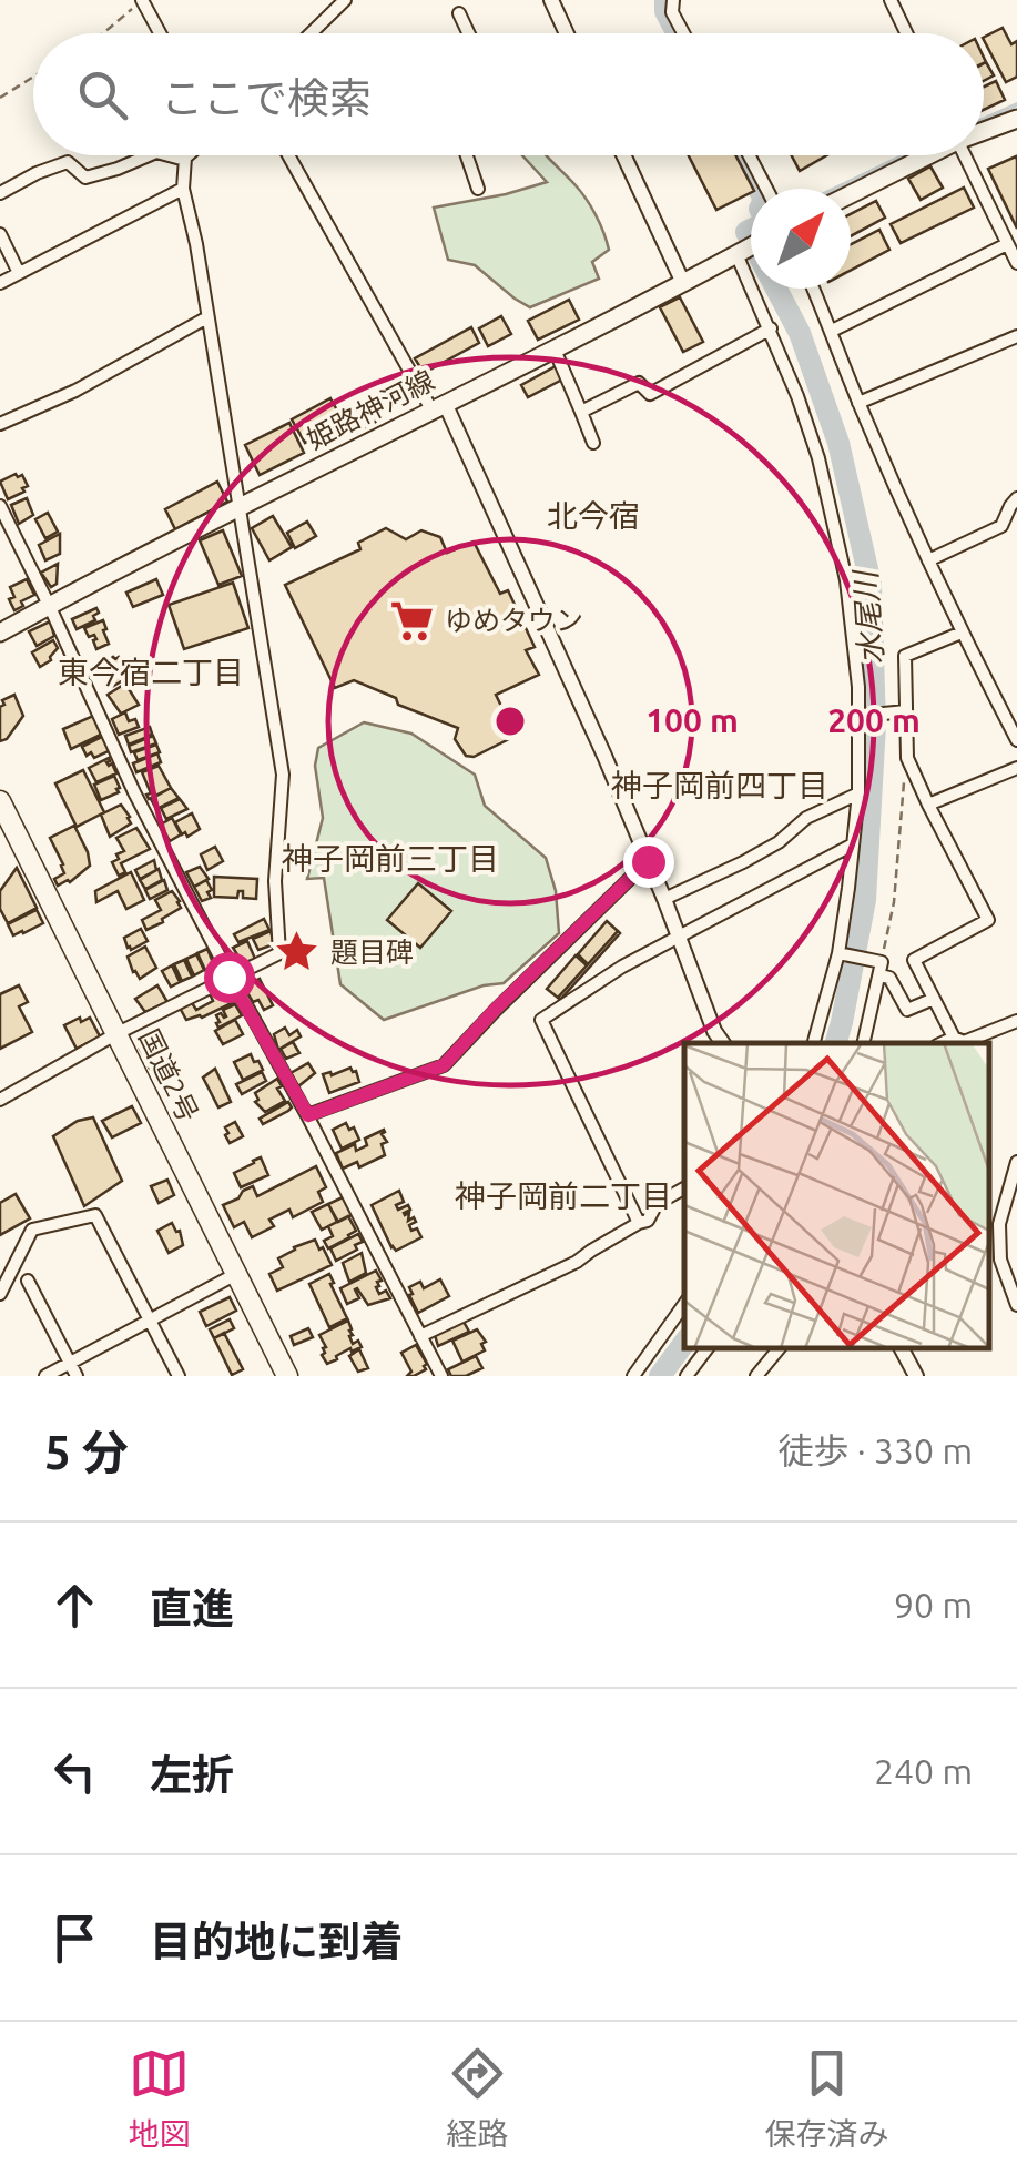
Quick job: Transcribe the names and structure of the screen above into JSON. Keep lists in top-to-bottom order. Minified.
{"streets":{"highway":["国道2号"],"main road":["姫路神河線"]},"districts":["北今宿","東今宿二丁目","神子岡前四丁目","神子岡前三丁目","神子岡前二丁目"],"water":["水尾川"],"places":{"supermarket":["ゆめタウン"],"place":["題目碑"]},"north":"top right","page":{"search":"ここで検索","heading":["5 分","徒歩 · 330 m"],"list":[["直進","90 m"],["左折","240 m"],"目的地に到着"],"nav":["地図","経路","保存済み"]},"rings":["100 m","200 m"]}
